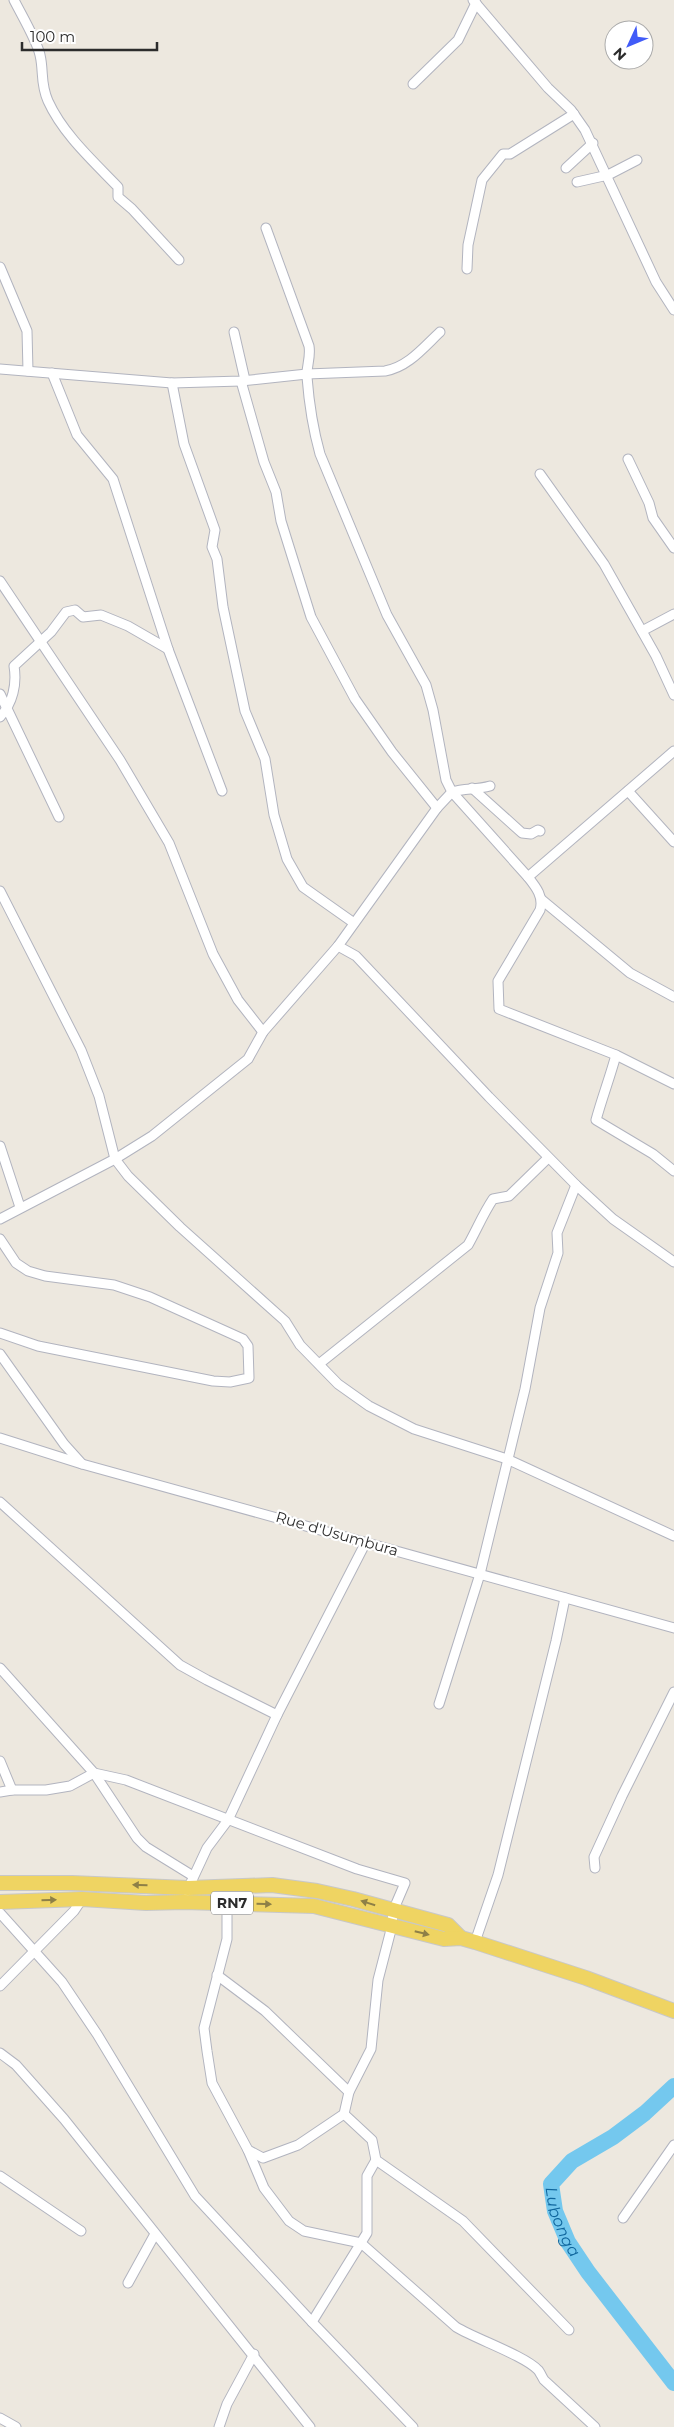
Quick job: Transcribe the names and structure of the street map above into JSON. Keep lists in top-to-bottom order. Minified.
{"streets":{"main road":["RN7"],"street":["Rue d'Usumbura"]},"water":["Lubonga"],"scale_bar":"100 m","north":"bottom left"}
